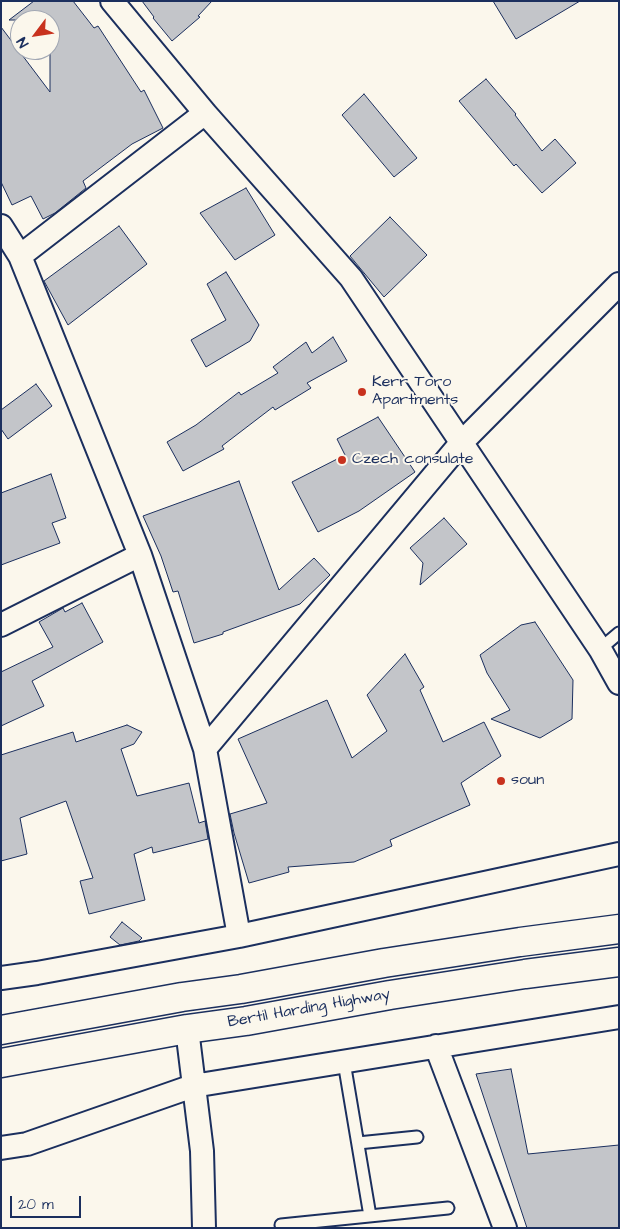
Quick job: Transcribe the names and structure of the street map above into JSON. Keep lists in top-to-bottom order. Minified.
{"streets":{"main road":["Bertil Harding Highway"]},"places":["Kerr Toro Apartments","Czech consulate","soun"],"scale_bar":"20 m","north":"bottom left"}
